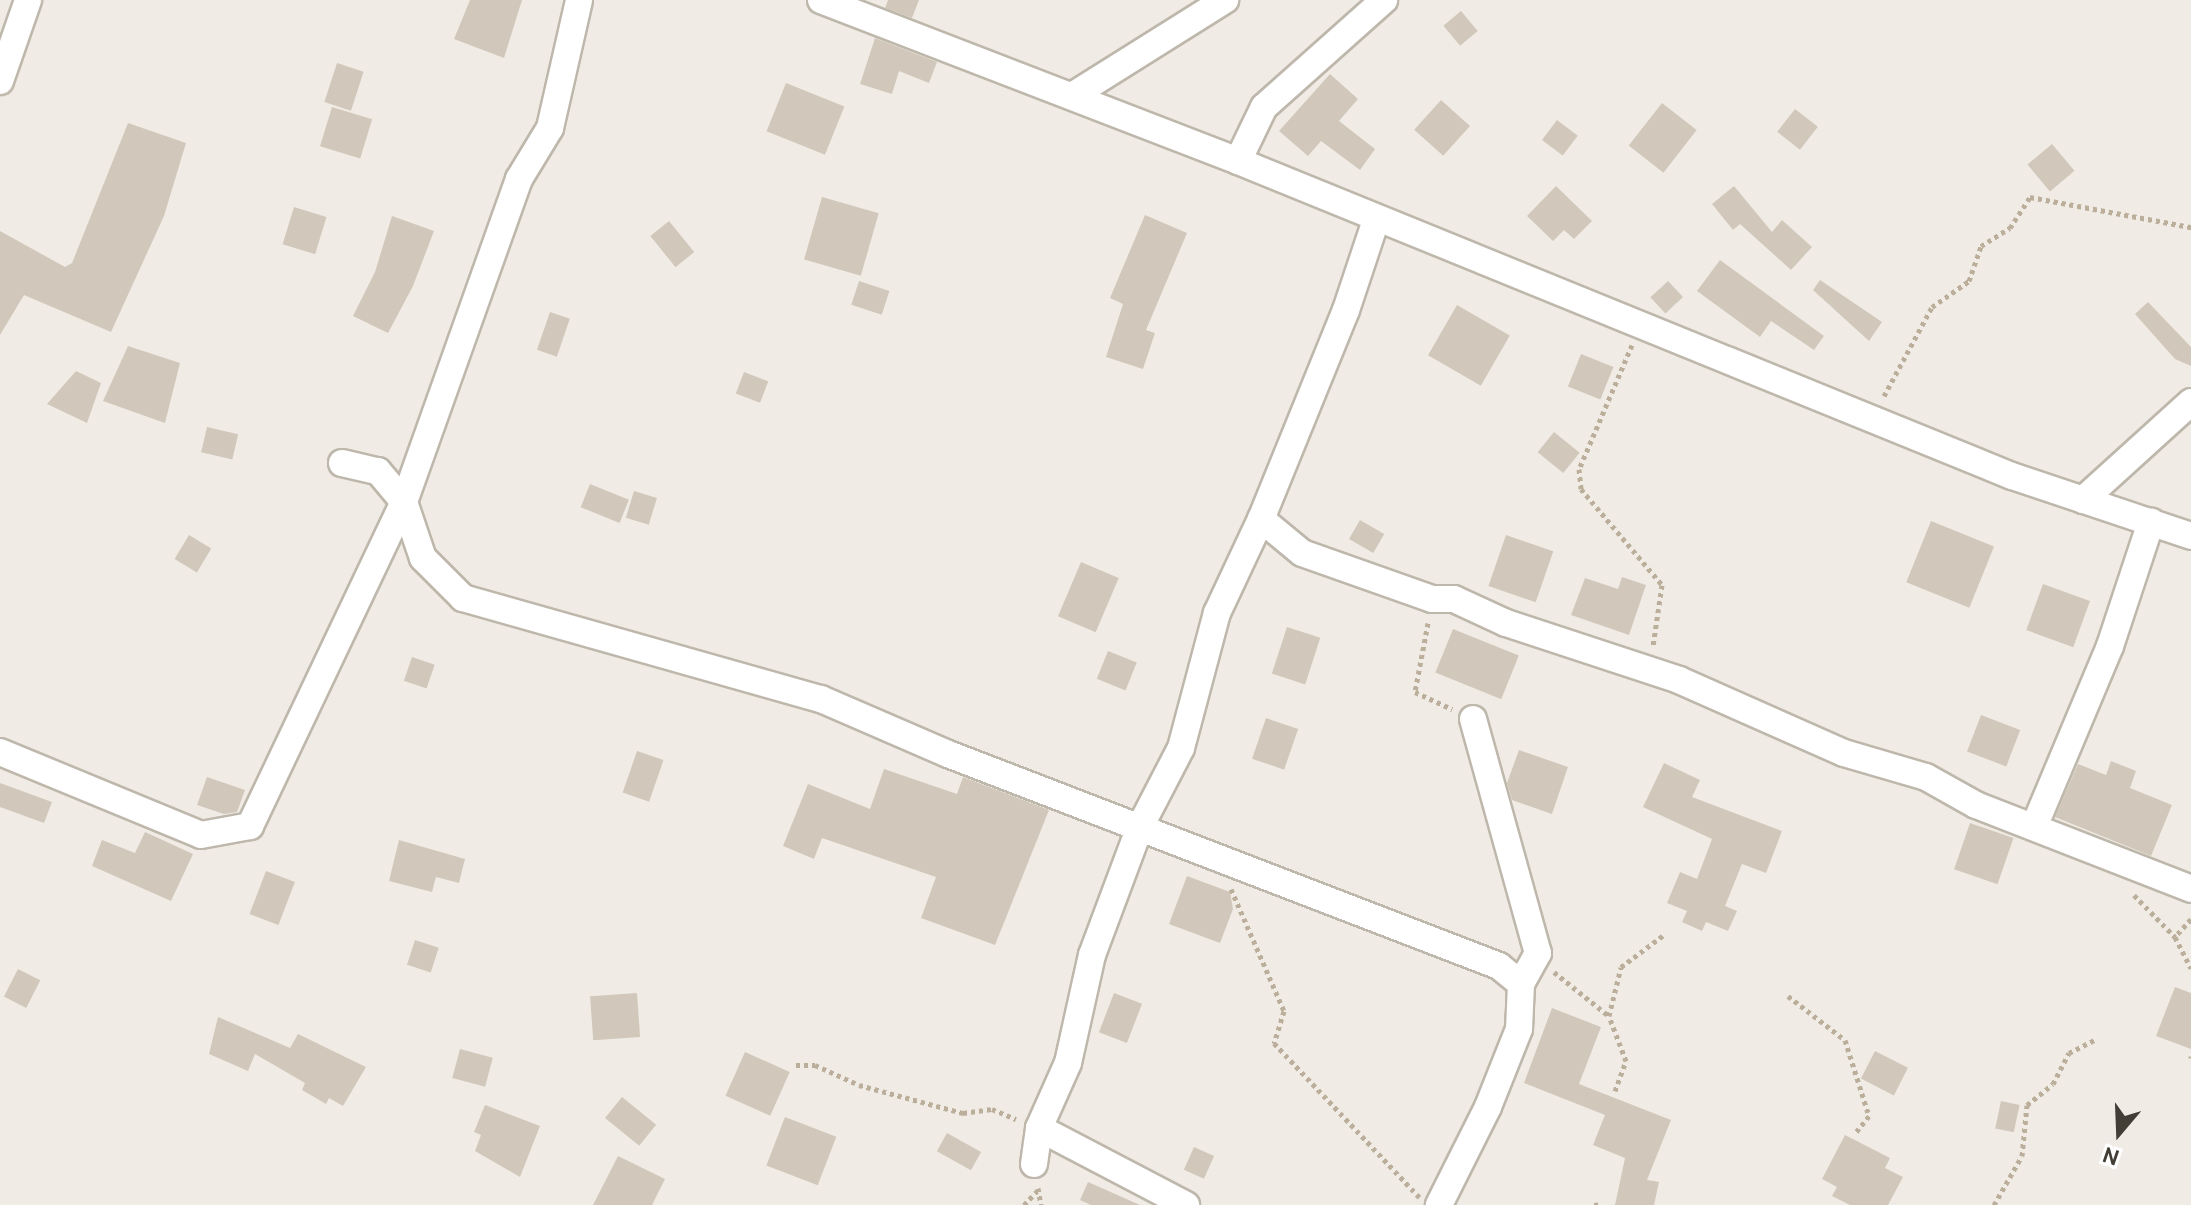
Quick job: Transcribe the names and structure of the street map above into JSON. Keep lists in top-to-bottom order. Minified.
{"north":"bottom"}
